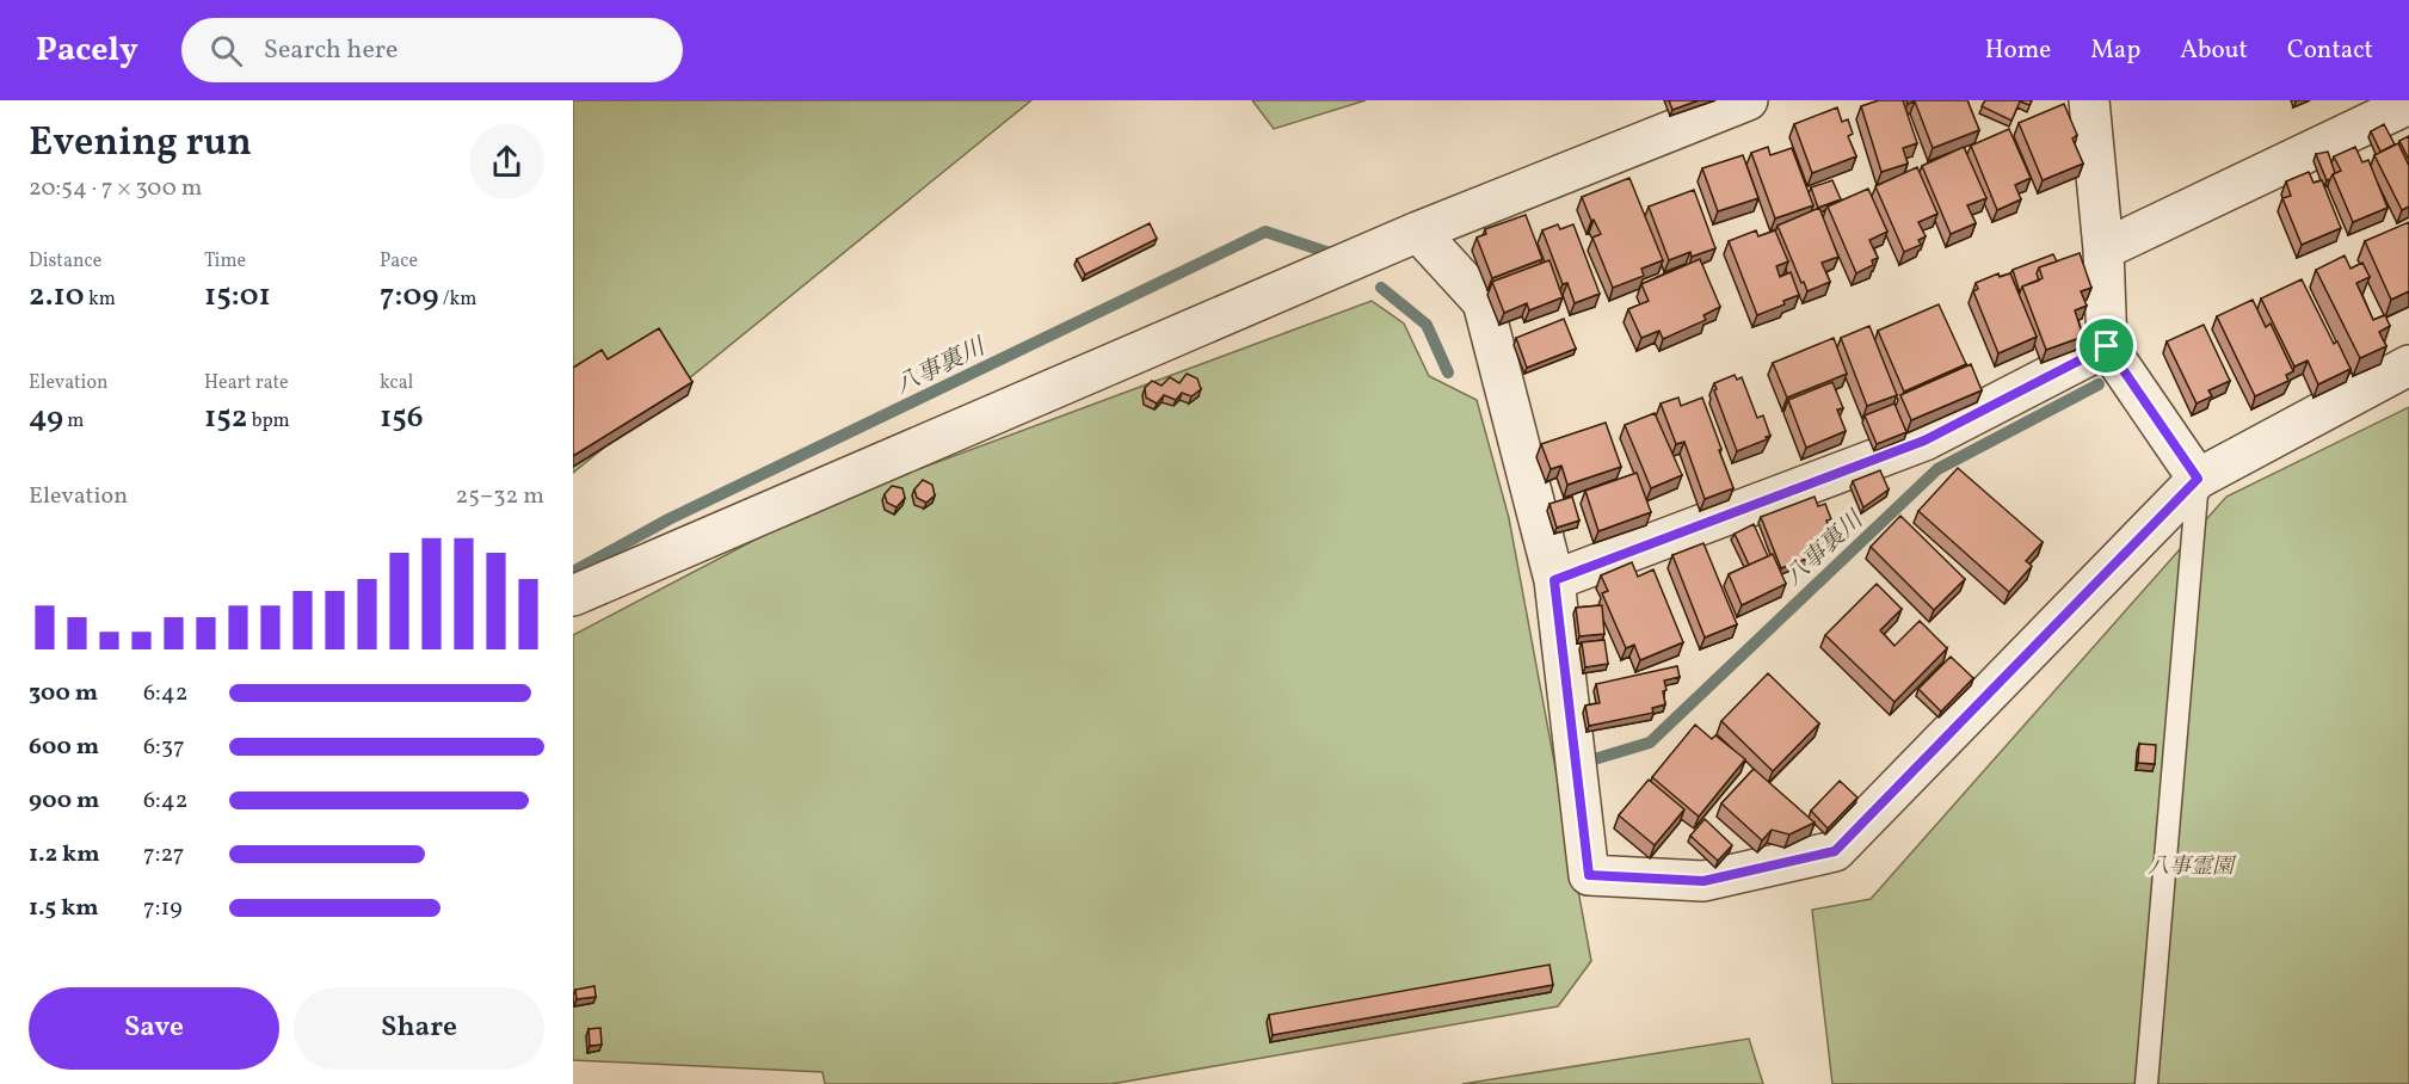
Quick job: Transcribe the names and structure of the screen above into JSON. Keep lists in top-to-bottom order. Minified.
{"water":["八事裏川"],"parks":["八事霊園"],"page":{"header":"Pacely","search":"Search here","nav":["Home","Map","About","Contact"],"heading":["Evening run","20:54 · 7 × 300 m"],"stats":[["Distance","2.10 km"],["Time","15:01"],["Pace","7:09 /km"],["Elevation","49 m"],["Heart rate","152 bpm"],["kcal","156"]],"chart":["Elevation","25–32 m"],"list":[{"name":"300 m","note":"6:42"},{"name":"600 m","note":"6:37"},{"name":"900 m","note":"6:42"},{"name":"1.2 km","note":"7:27"},{"name":"1.5 km","note":"7:19"}],"buttons":["Save","Share"]}}
